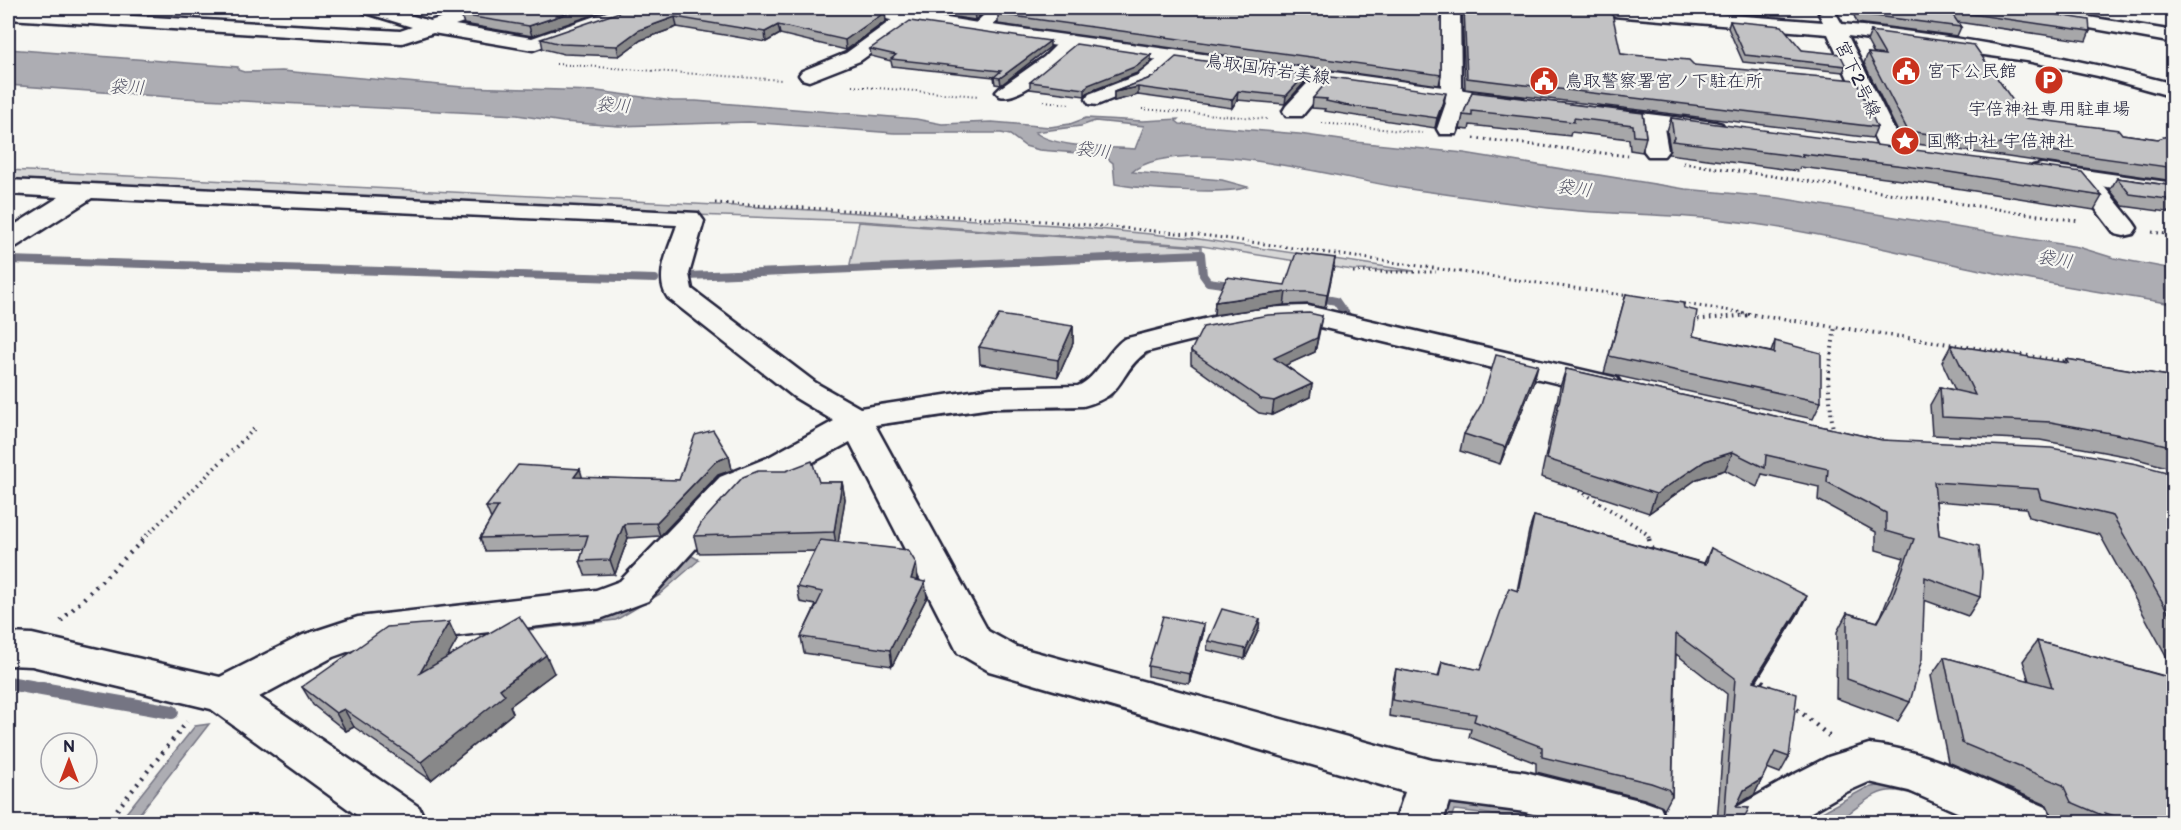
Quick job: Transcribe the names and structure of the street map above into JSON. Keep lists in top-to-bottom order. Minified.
{"streets":{"street":["鳥取国府岩美線","宮下2号線"]},"water":["袋川"],"places":{"public building":["宮下公民館","鳥取警察署宮ノ下駐在所"],"parking":["宇倍神社専用駐車場"],"place":["国幣中社 宇倍神社"]},"north":"top"}
